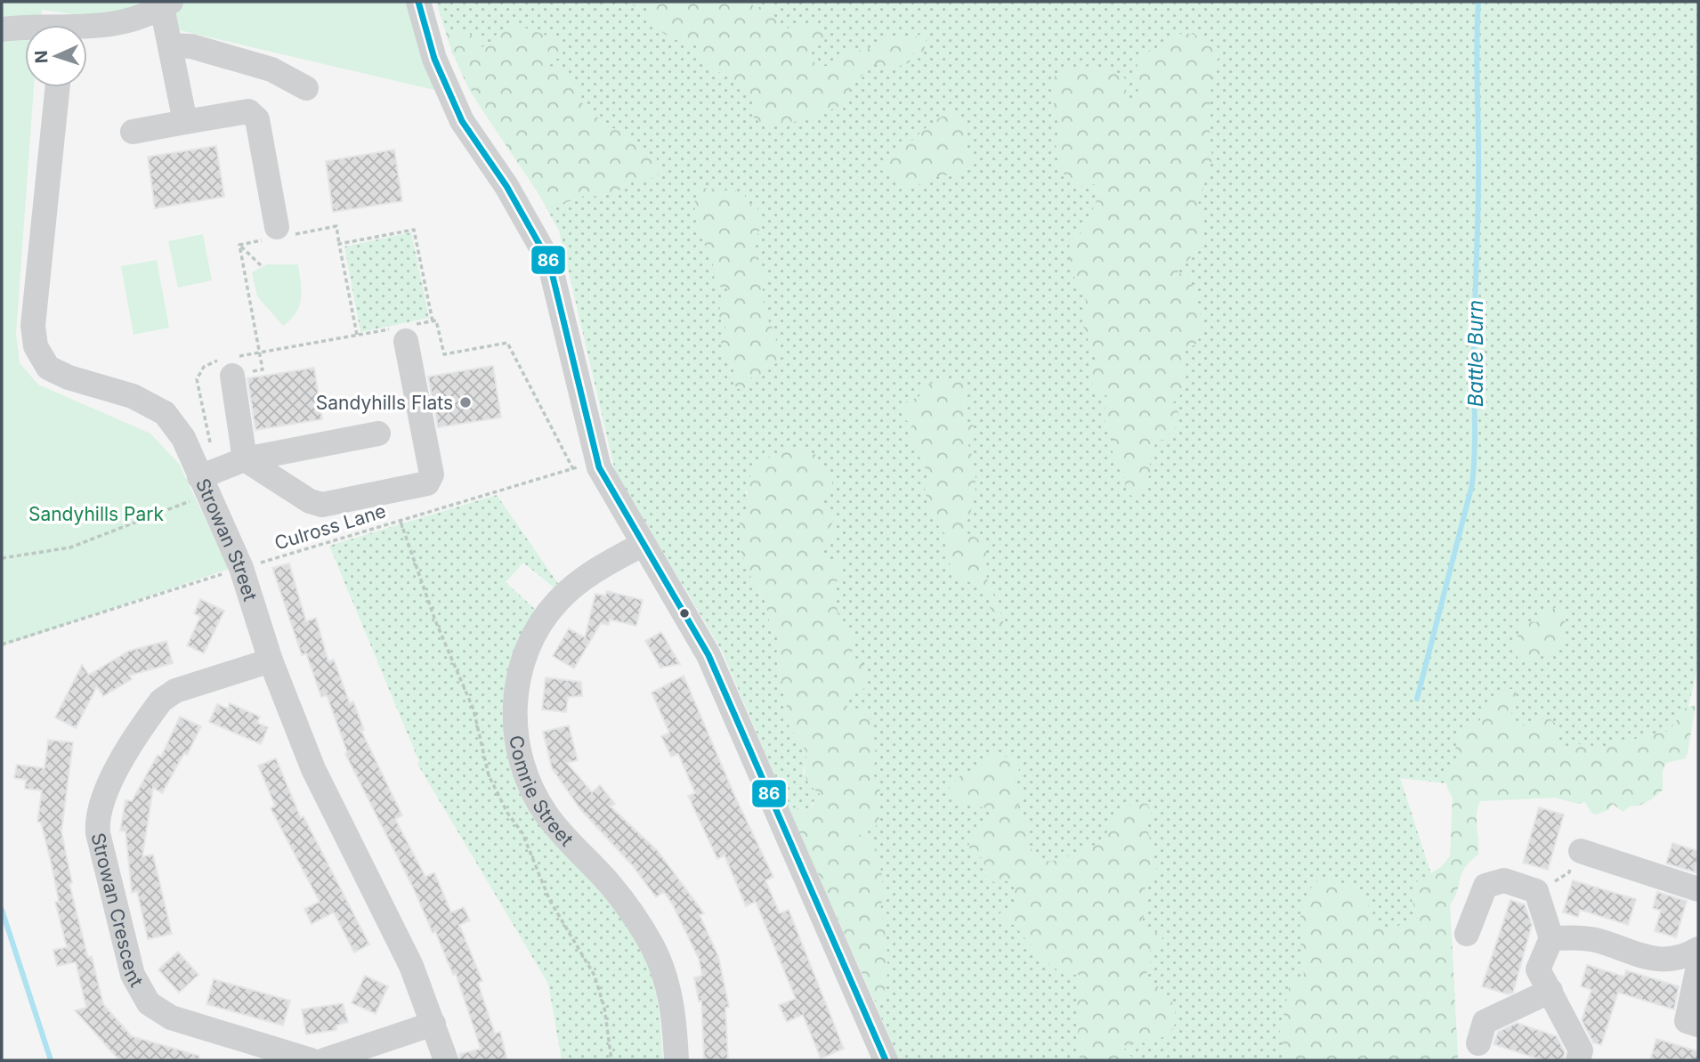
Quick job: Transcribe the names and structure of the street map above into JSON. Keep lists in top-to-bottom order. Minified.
{"streets":{"street":["Strowan Street","Comrie Street","Strowan Crescent"],"path":["Culross Lane"]},"crossings":[["Culross Lane","Strowan Street"],["Strowan Street","Strowan Crescent"]],"water":["Battle Burn"],"parks":["Sandyhills Park"],"places":["Sandyhills Flats"],"lines":["transit line 86"],"north":"left"}
